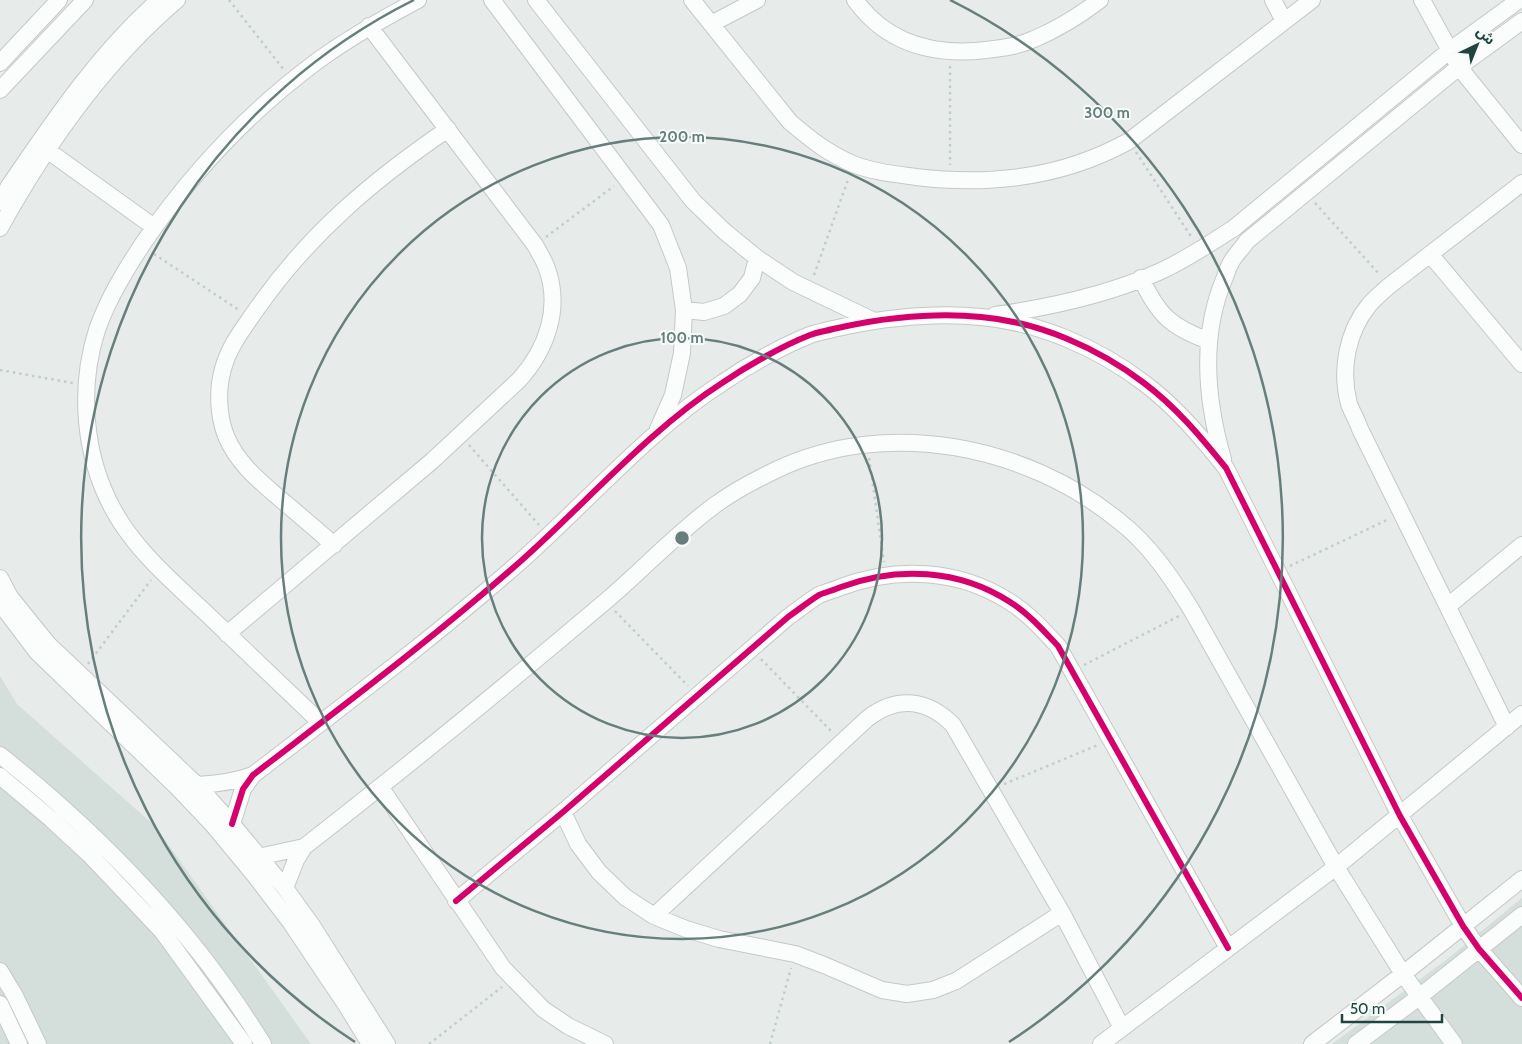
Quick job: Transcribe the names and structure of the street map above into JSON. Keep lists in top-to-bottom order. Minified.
{"scale_bar":"50 m","north":"top right","rings":["300 m","200 m","100 m"]}
